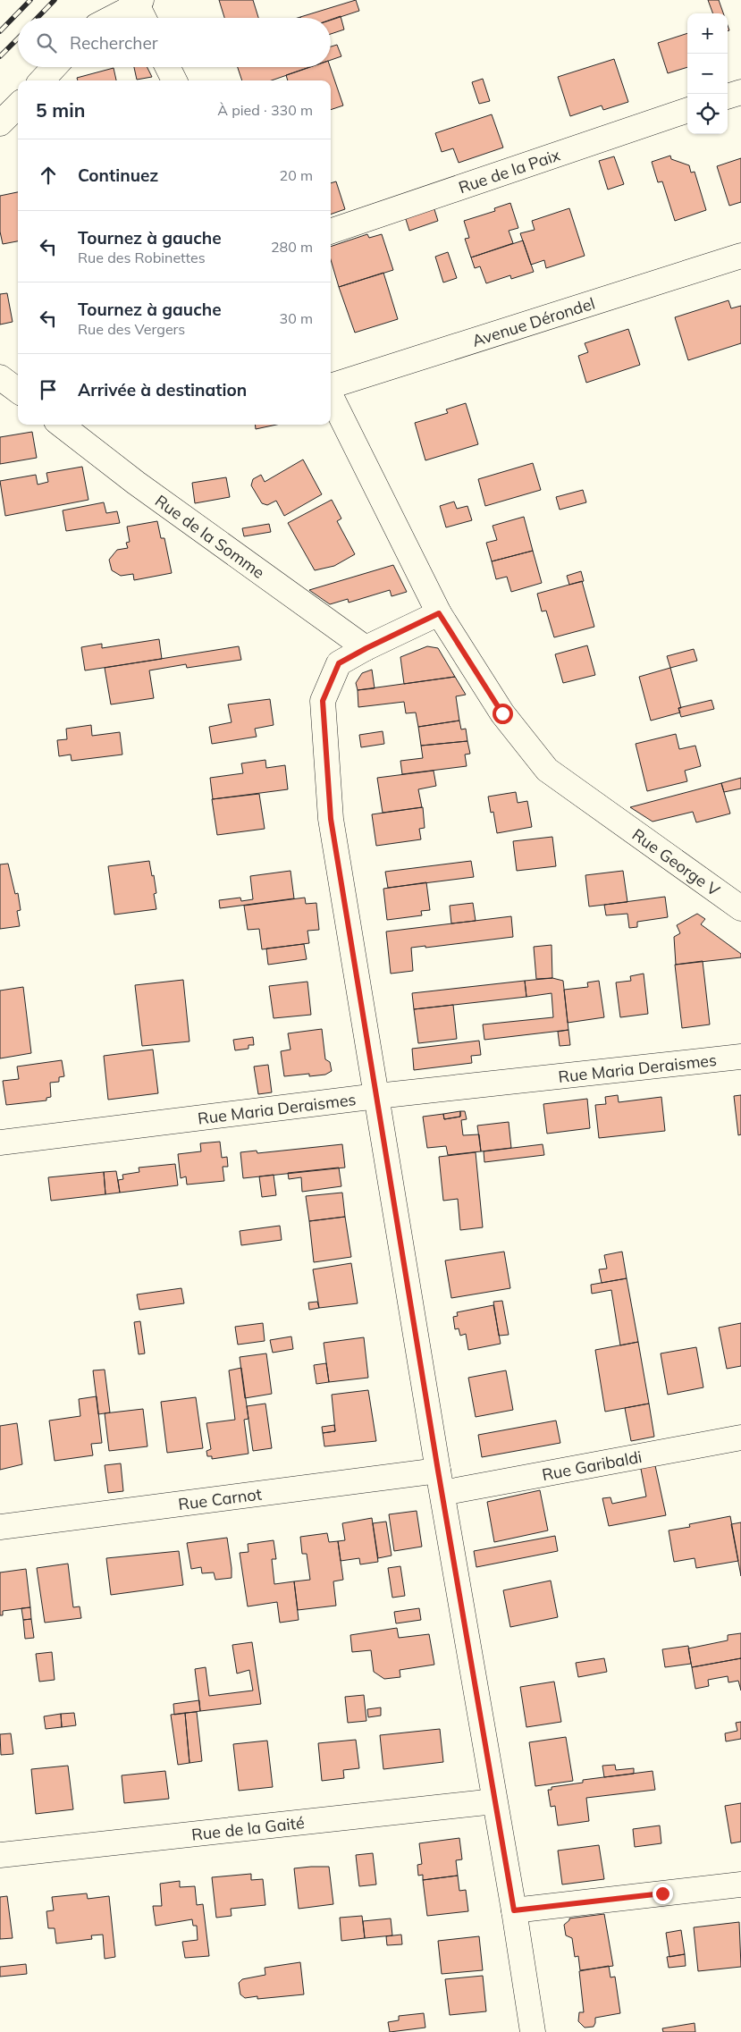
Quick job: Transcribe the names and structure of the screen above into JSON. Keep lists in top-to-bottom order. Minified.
{"streets":{"street":["Rue de la Paix","Avenue Dérondel","Rue de la Somme","Rue George V","Rue Maria Deraismes","Rue Garibaldi","Rue Carnot","Rue de la Gaité"]},"crossings":[["Rue Garibaldi","Rue Carnot"]],"page":{"map_buttons":["+","−"],"search":"Rechercher","heading":["5 min","À pied · 330 m"],"list":[["Continuez","20 m"],["Tournez à gauche","Rue des Robinettes","280 m"],["Tournez à gauche","Rue des Vergers","30 m"],"Arrivée à destination"]}}
